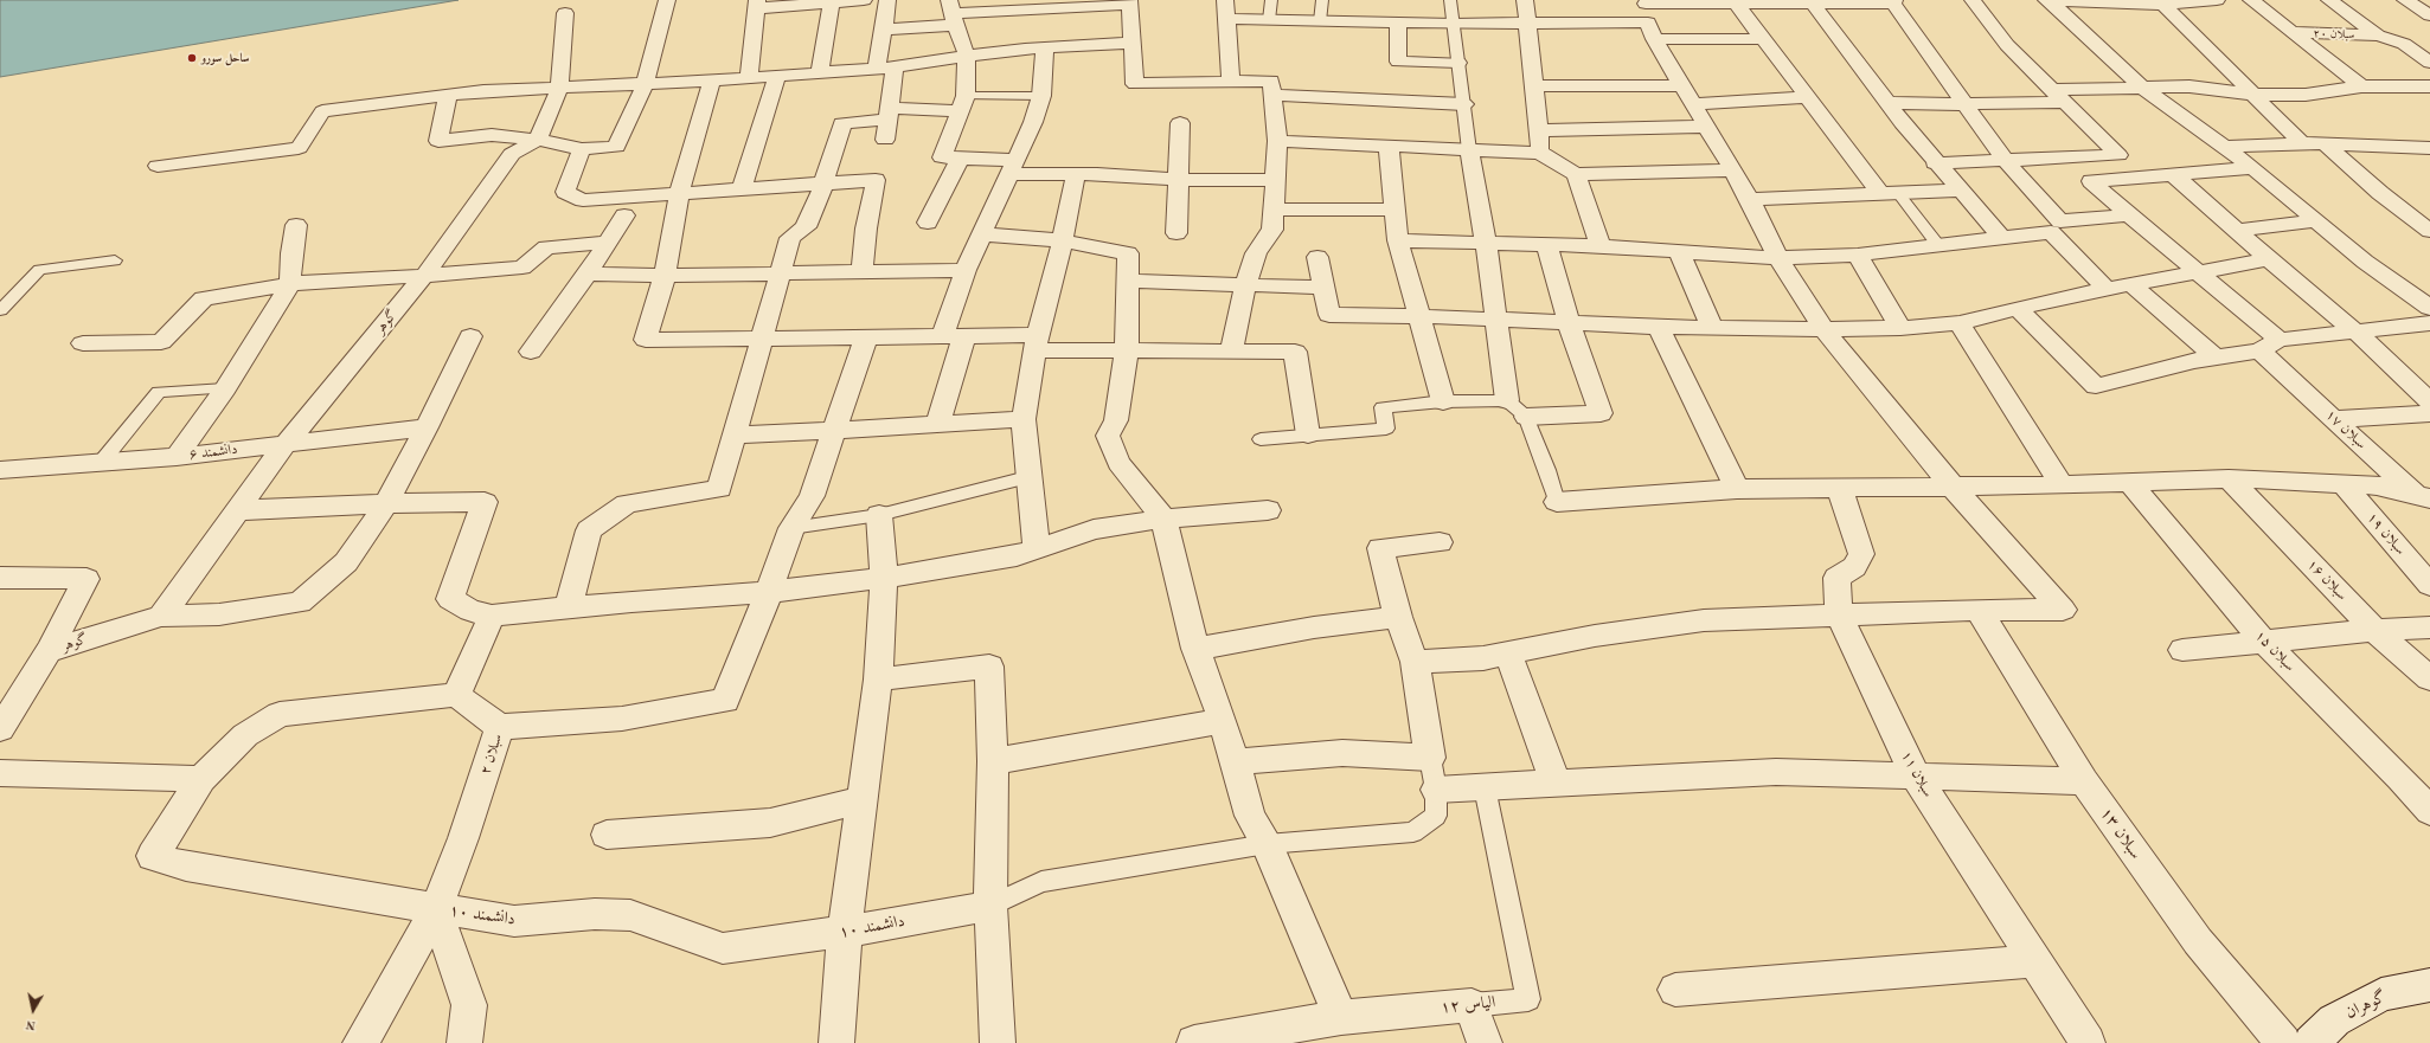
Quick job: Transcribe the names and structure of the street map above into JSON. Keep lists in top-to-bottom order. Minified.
{"streets":{"street":["سبلان ۲۰","گوهر","سبلان ۱۷","دانشمند ۶","سبلان ۱۹","سبلان ۱۶","سبلان ۱۵","سبلان ۲","سبلان ۱۱","سبلان ۱۳","دانشمند ۱۰","الیاس ۱۲","گوهران"]},"crossings":[["گوهر","دانشمند ۶"],["سبلان ۲","دانشمند ۱۰"]],"places":["ساحل سورو"],"north":"bottom"}
